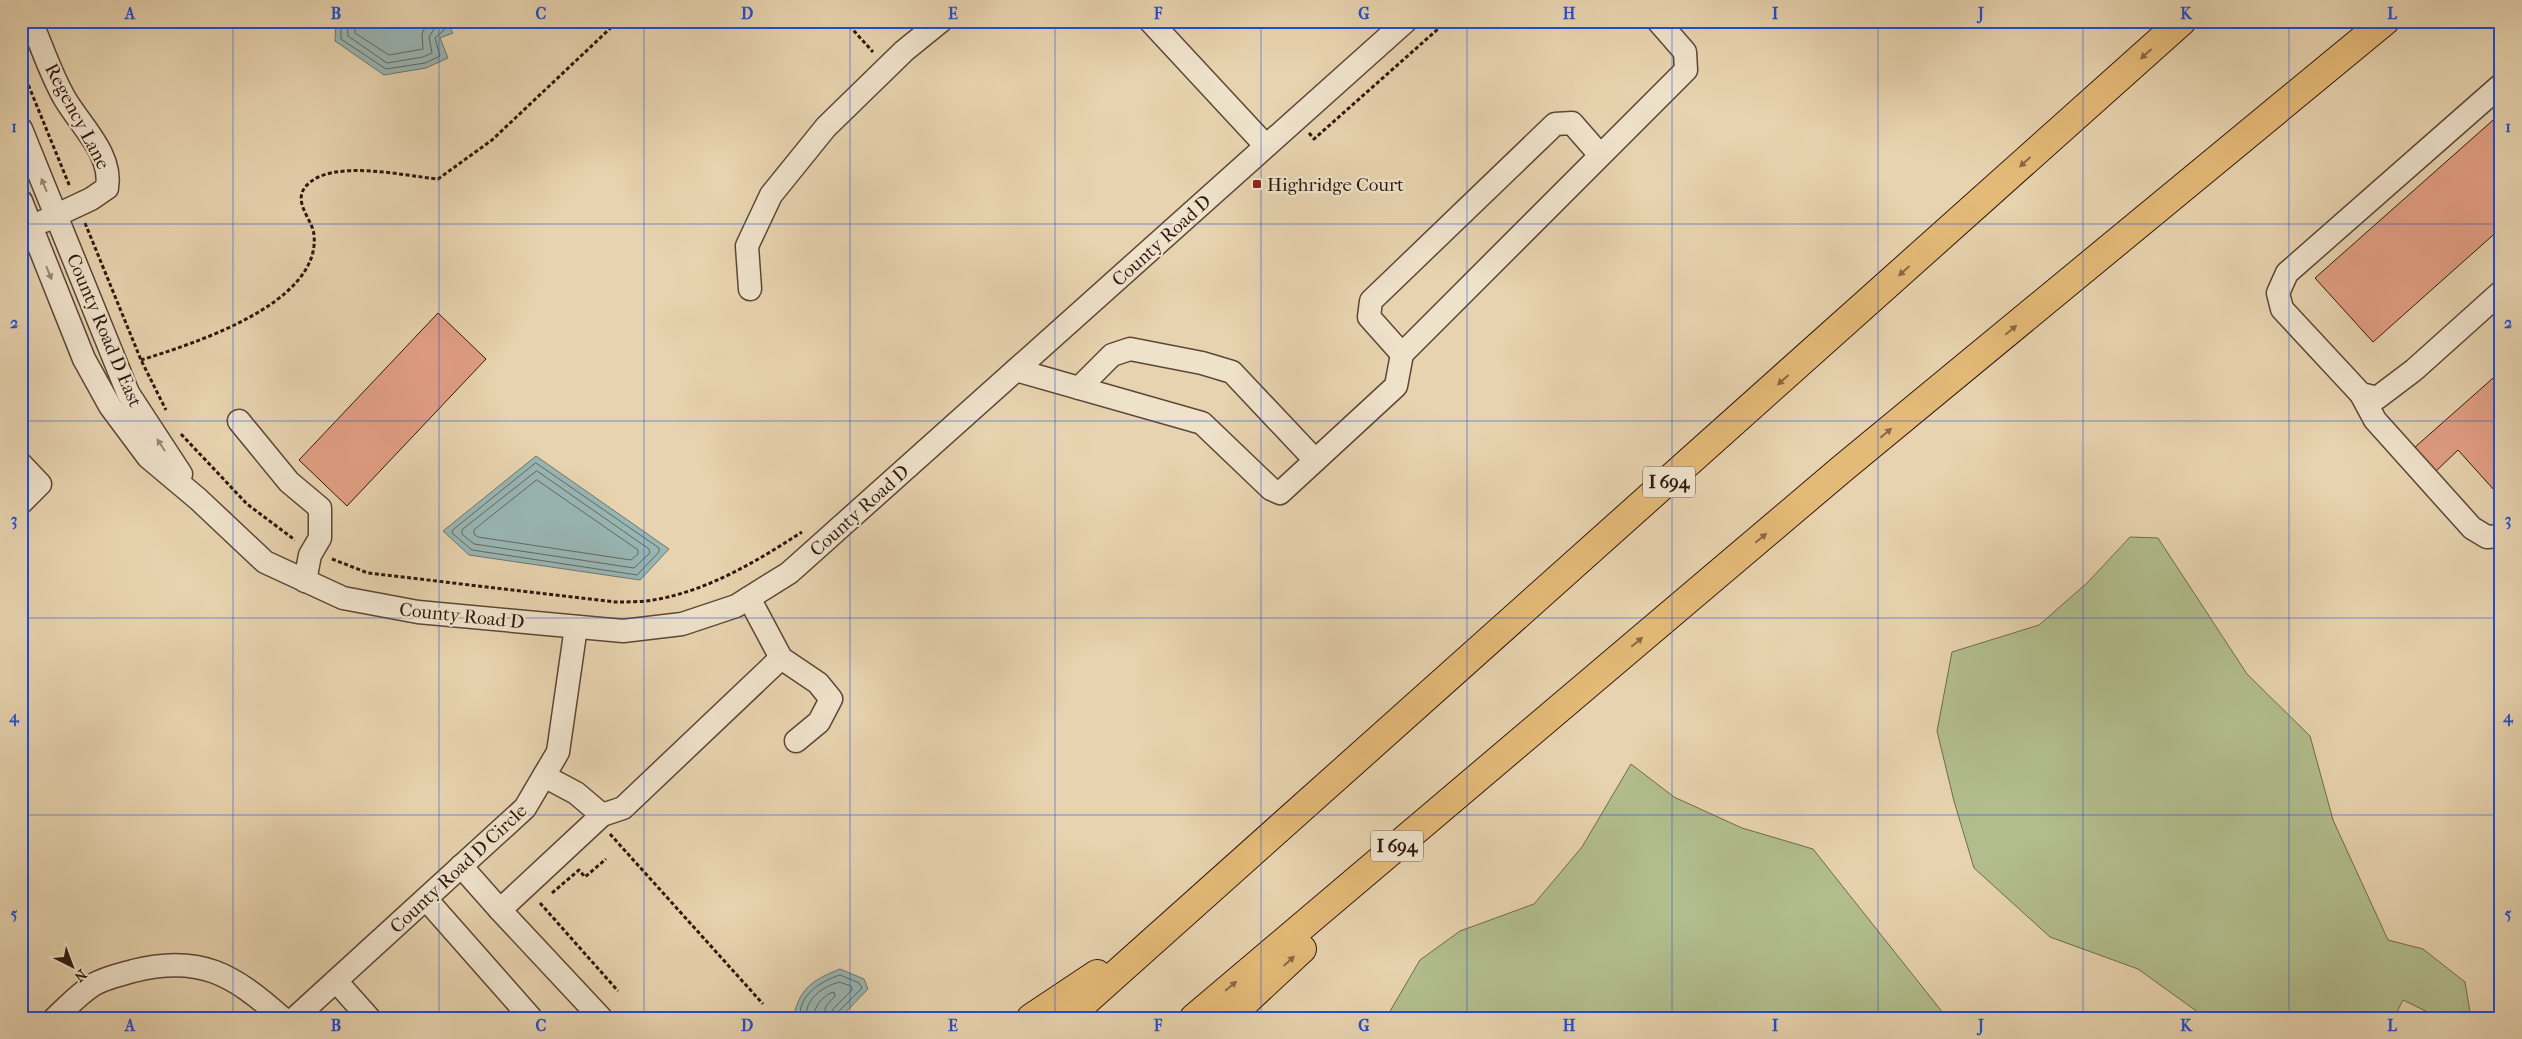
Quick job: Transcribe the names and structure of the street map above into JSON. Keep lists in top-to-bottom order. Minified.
{"streets":{"highway":["I 694"],"street":["Regency Lane","County Road D","County Road D East","County Road D Circle"]},"crossings":[["Regency Lane","County Road D East"],["County Road D","County Road D East"],["County Road D","County Road D Circle"]],"places":{"transit":["Highridge Court"]},"north":"bottom right","grid":{"columns":["A","B","C","D","E","F","G","H","I","J","K","L"],"rows":["1","2","3","4","5"]}}
